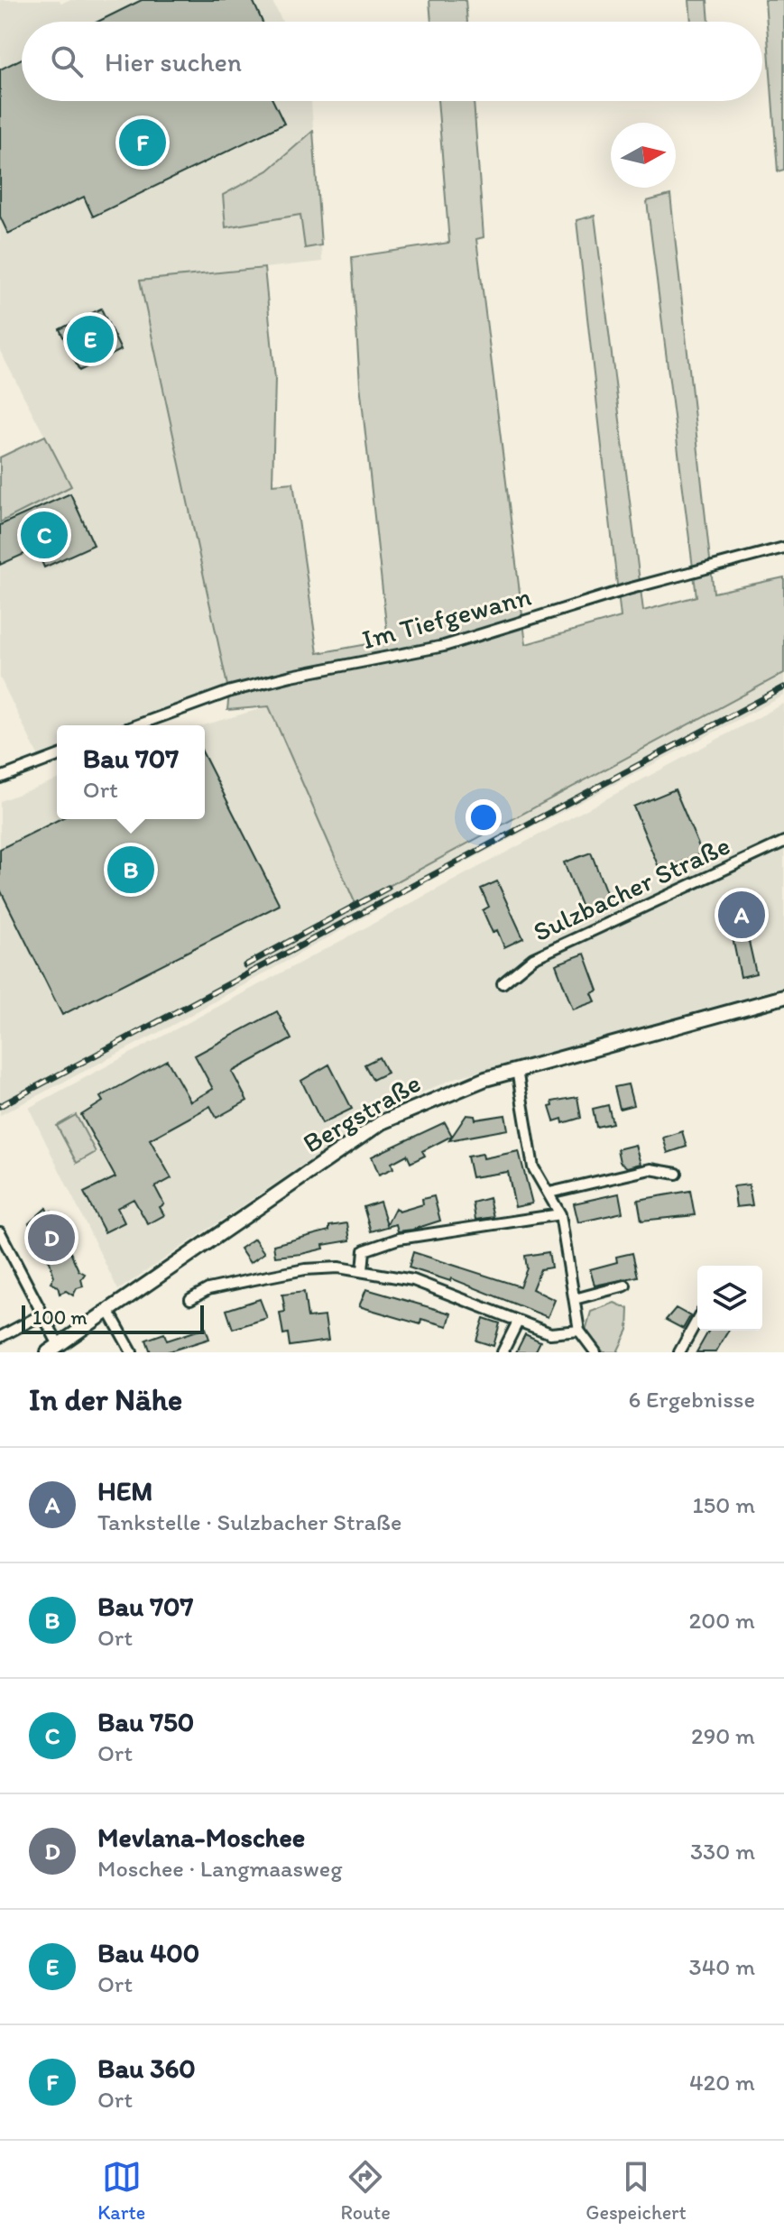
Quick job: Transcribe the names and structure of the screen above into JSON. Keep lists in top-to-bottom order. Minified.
{"streets":{"main road":["Bergstraße"],"street":["Im Tiefgewann","Sulzbacher Straße"]},"scale_bar":"100 m","north":"right","page":{"search":"Hier suchen","pins":["F","E","C","B","A","D"],"popup":["Bau 707","Ort"],"scale":"100 m","heading":["In der Nähe","6 Ergebnisse"],"list":[{"mark":"A","name":"HEM","note":"Tankstelle · Sulzbacher Straße","value":"150 m"},{"mark":"B","name":"Bau 707","note":"Ort","value":"200 m"},{"mark":"C","name":"Bau 750","note":"Ort","value":"290 m"},{"mark":"D","name":"Mevlana-Moschee","note":"Moschee · Langmaasweg","value":"330 m"},{"mark":"E","name":"Bau 400","note":"Ort","value":"340 m"},{"mark":"F","name":"Bau 360","note":"Ort","value":"420 m"}],"nav":["Karte","Route","Gespeichert"]}}
